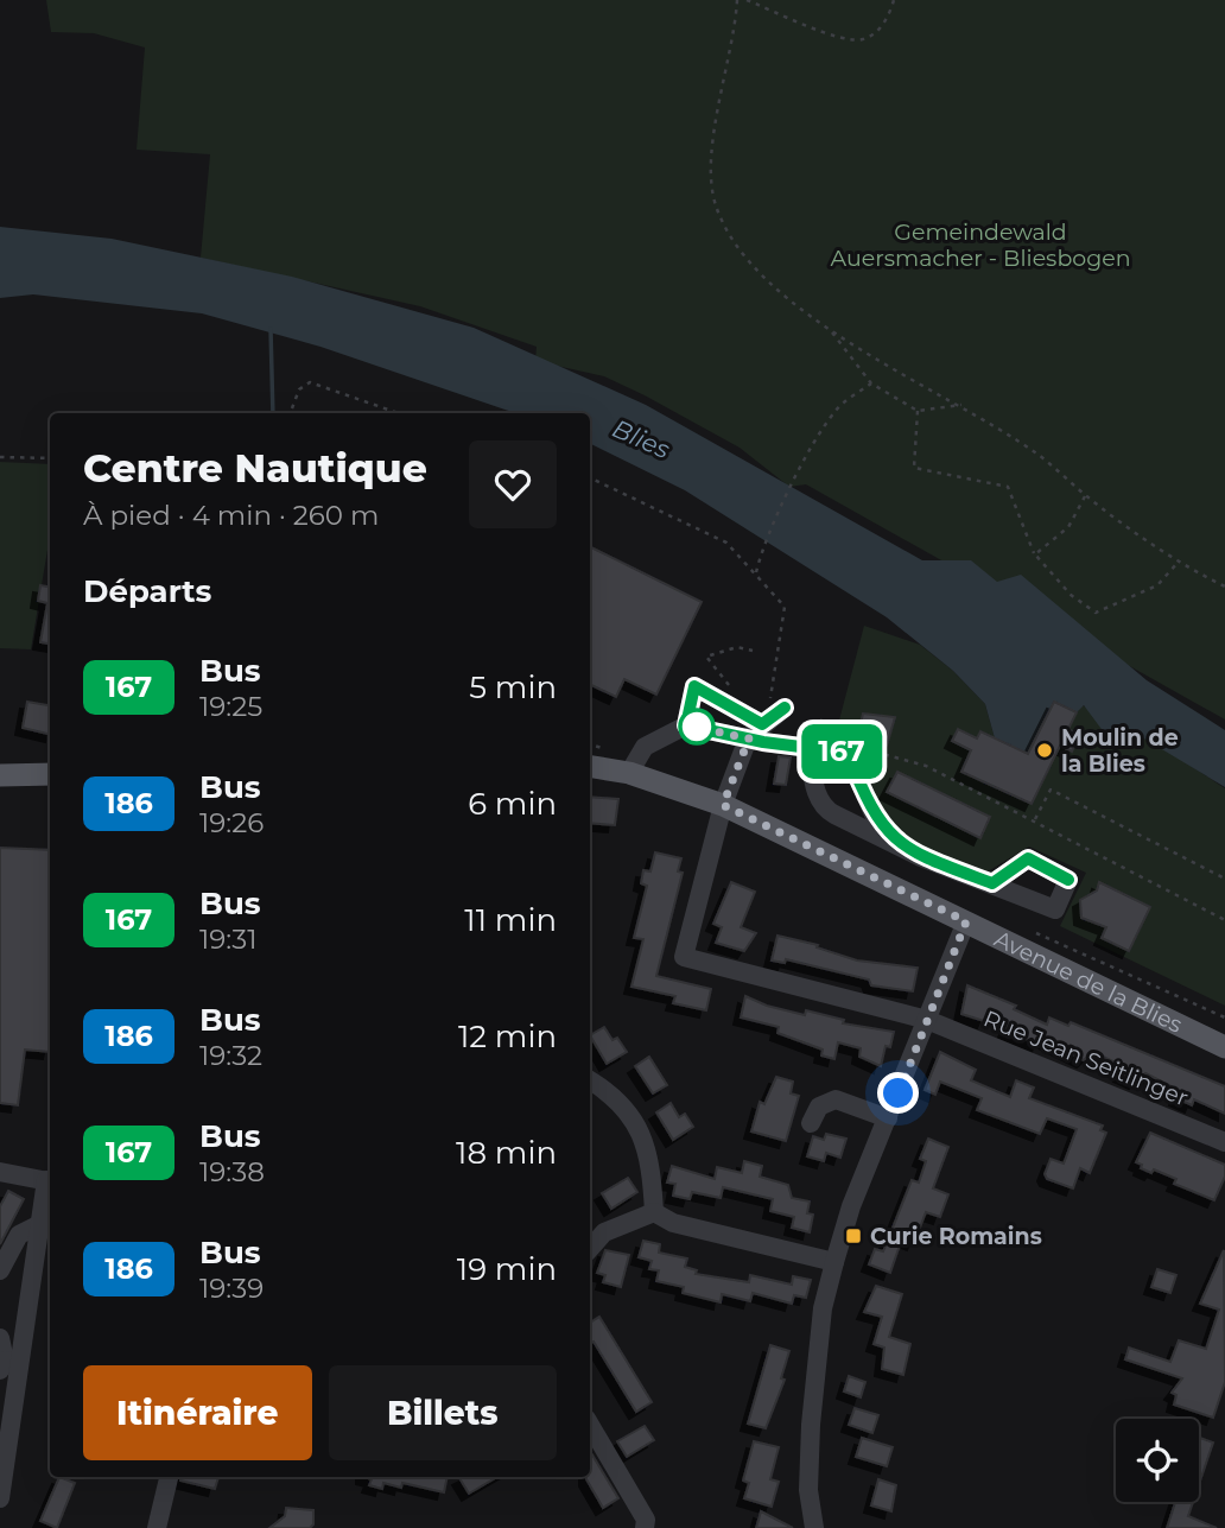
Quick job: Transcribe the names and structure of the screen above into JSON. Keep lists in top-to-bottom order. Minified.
{"streets":{"main road":["Avenue de la Blies"],"street":["Rue Jean Seitlinger"]},"crossings":[["Avenue de la Blies","Rue Jean Seitlinger"]],"water":["Blies"],"parks":["Gemeindewald Auersmacher - Bliesbogen"],"places":{"other":["Moulin de la Blies"],"transit":["Curie Romains"]},"lines":["bus line 167"],"page":{"on_map":"167","heading":[["Centre Nautique","À pied · 4 min · 260 m"],"Départs"],"list":[{"mark":"167","name":"Bus","note":"19:25","value":"5 min"},{"mark":"186","name":"Bus","note":"19:26","value":"6 min"},{"mark":"167","name":"Bus","note":"19:31","value":"11 min"},{"mark":"186","name":"Bus","note":"19:32","value":"12 min"},{"mark":"167","name":"Bus","note":"19:38","value":"18 min"},{"mark":"186","name":"Bus","note":"19:39","value":"19 min"}],"buttons":["Itinéraire","Billets"]}}
